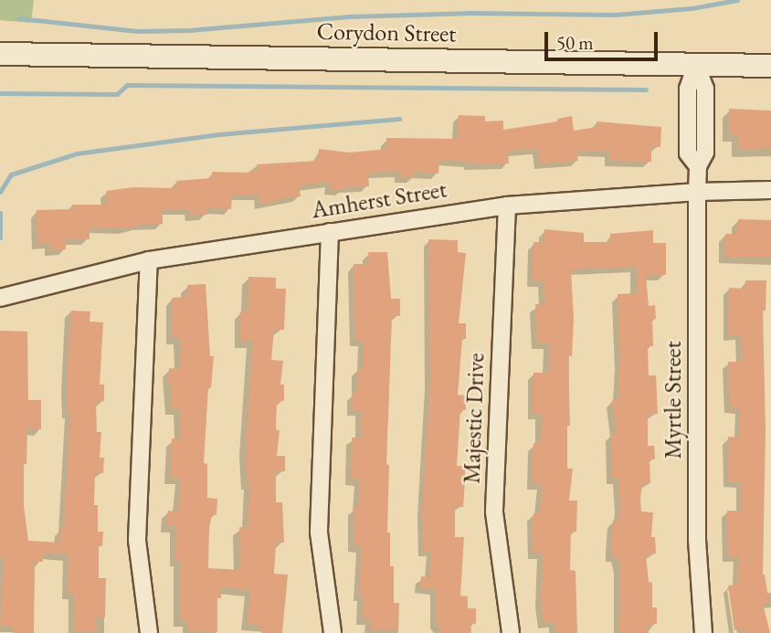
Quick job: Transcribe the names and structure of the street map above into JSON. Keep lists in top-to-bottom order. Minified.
{"streets":{"main road":["Corydon Street"],"street":["Amherst Street","Myrtle Street","Majestic Drive"]},"crossings":[["Corydon Street","Myrtle Street"],["Amherst Street","Myrtle Street"],["Amherst Street","Majestic Drive"]],"scale_bar":"50 m"}
